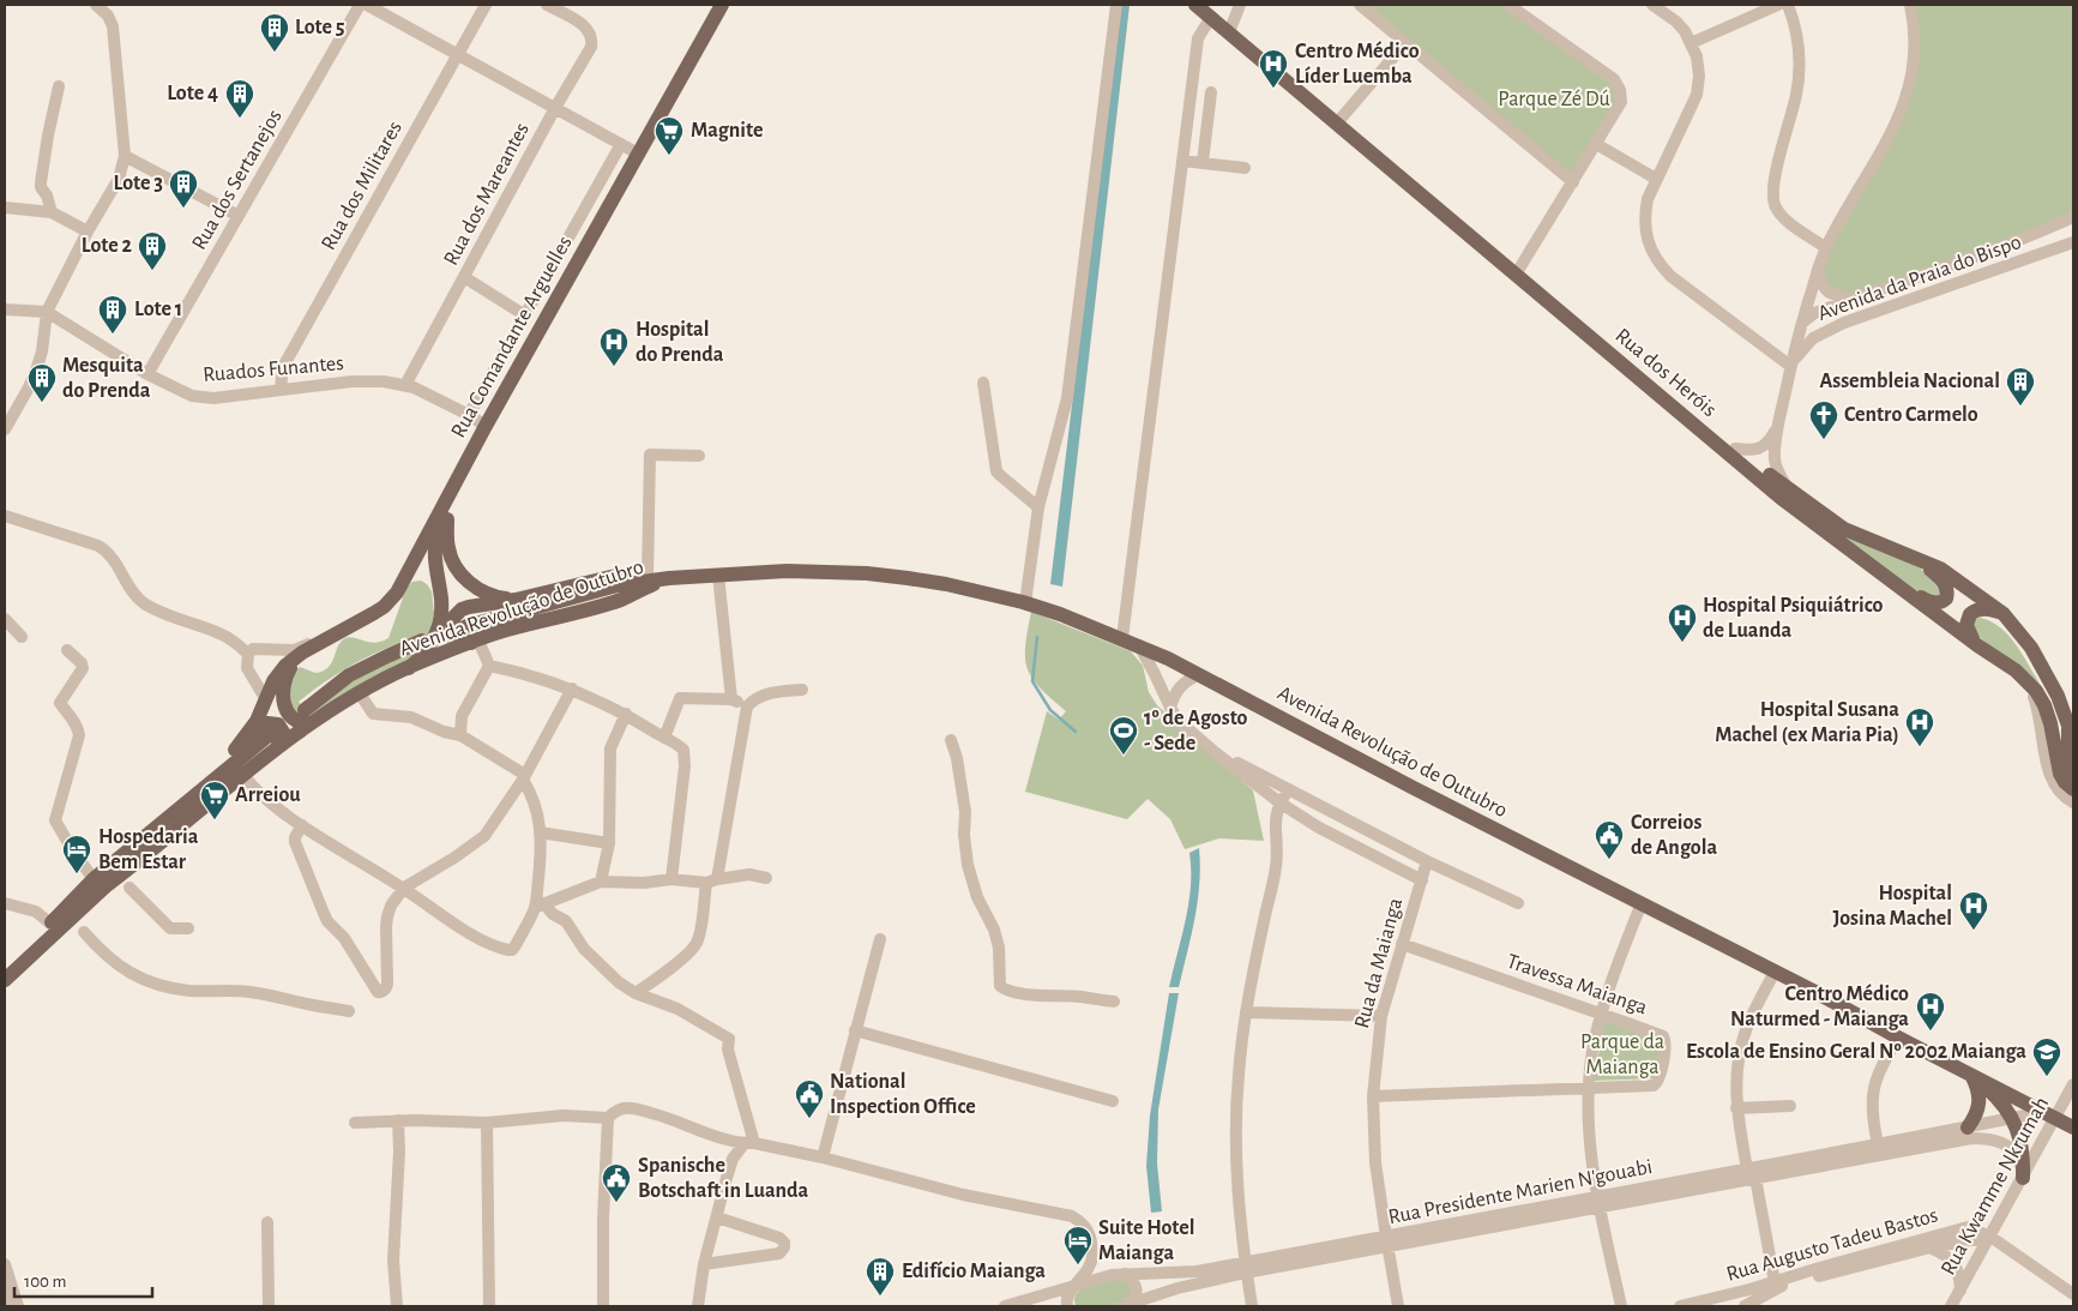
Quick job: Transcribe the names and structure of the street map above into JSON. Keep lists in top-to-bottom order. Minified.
{"streets":{"main road":["Rua Comandante Arguelles","Rua dos Heróis","Avenida Revolução de Outubro"],"street":["Rua dos Sertanejos","Rua dos Militares","Rua dos Mareantes","Avenida da Praia do Bispo","Ruados Funantes","Rua da Maianga","Travessa Maianga","Rua Kwamme Nkrumah","Rua Presidente Marien N'gouabi","Rua Augusto Tadeu Bastos"]},"crossings":[["Rua dos Sertanejos","Ruados Funantes"],["Rua dos Militares","Ruados Funantes"],["Rua dos Mareantes","Ruados Funantes"],["Rua Comandante Arguelles","Ruados Funantes"],["Rua Comandante Arguelles","Avenida Revolução de Outubro"],["Avenida Revolução de Outubro","Rua Kwamme Nkrumah"],["Avenida Revolução de Outubro","Rua Presidente Marien N'gouabi"],["Rua da Maianga","Travessa Maianga"],["Rua da Maianga","Rua Presidente Marien N'gouabi"],["Rua Kwamme Nkrumah","Rua Presidente Marien N'gouabi"],["Rua Kwamme Nkrumah","Rua Augusto Tadeu Bastos"]],"parks":["Parque Zé Dú","Parque da Maianga"],"places":{"building":["Lote 5","Lote 4","Lote 3","Lote 2","Lote 1","Mesquita do Prenda","Assembleia Nacional","Edifício Maianga"],"hospital":["Centro Médico Líder Luemba","Hospital do Prenda","Hospital Psiquiátrico de Luanda","Hospital Susana Machel (ex Maria Pia)","Hospital Josina Machel","Centro Médico Naturmed - Maianga"],"supermarket":["Magnite","Arreiou"],"church":["Centro Carmelo"],"sports":["1º de Agosto - Sede"],"public building":["Correios de Angola","National Inspection Office","Spanische Botschaft in Luanda"],"hotel":["Hospedaria Bem Estar","Suite Hotel Maianga"],"school or university":["Escola de Ensino Geral Nº 2002 Maianga"]},"scale_bar":"100 m"}
